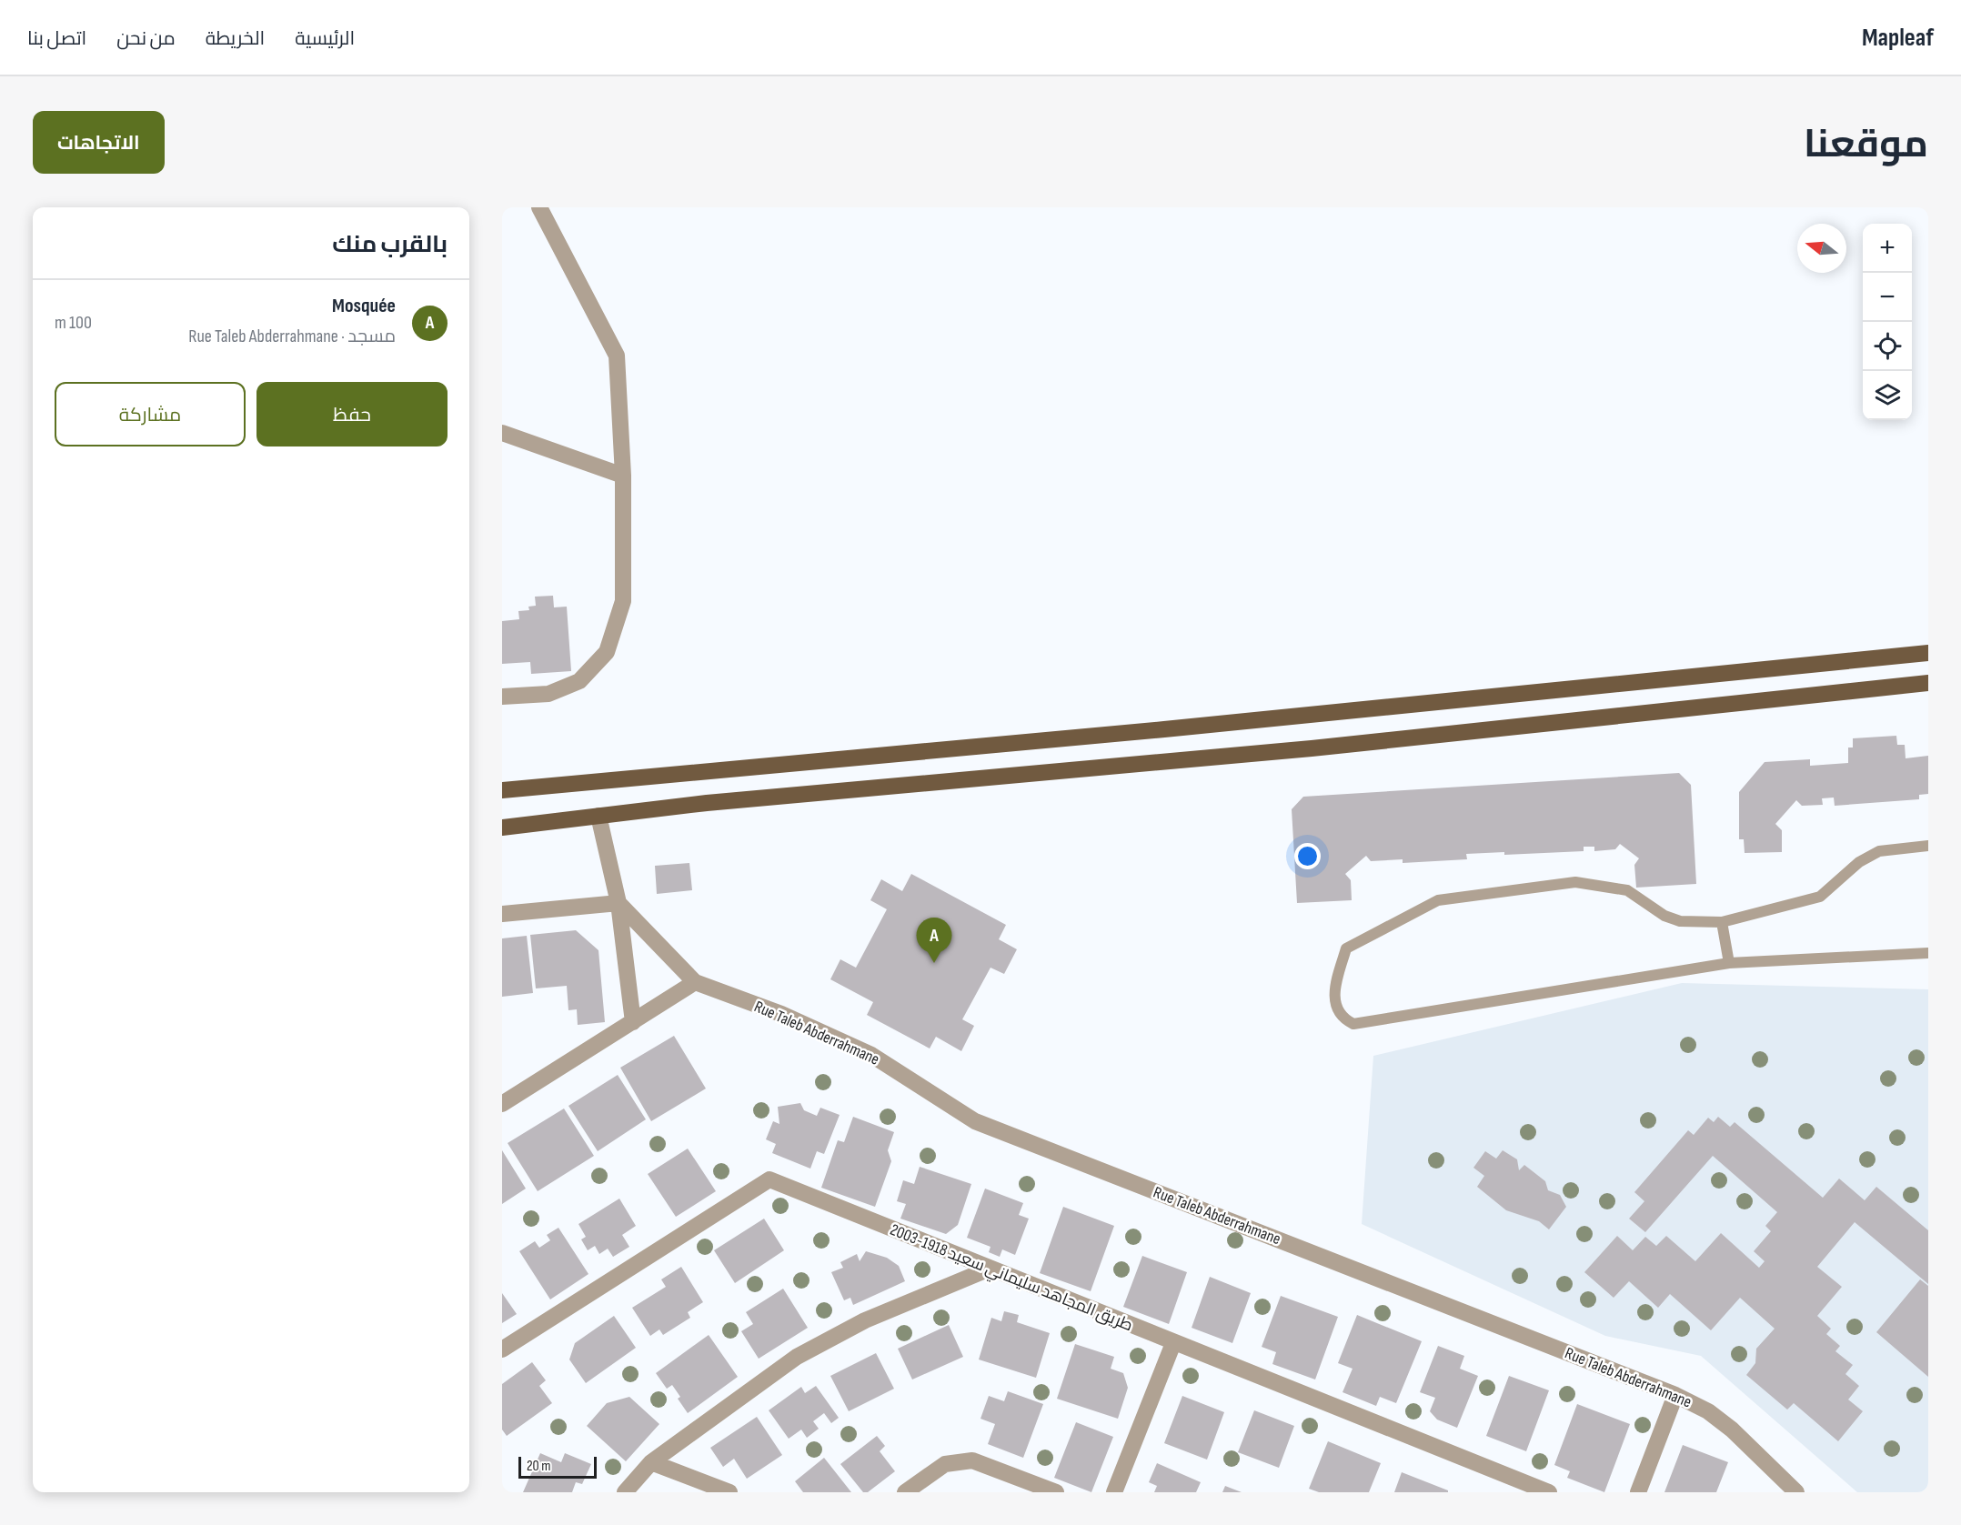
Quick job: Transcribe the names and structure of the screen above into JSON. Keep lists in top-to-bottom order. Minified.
{"streets":{"street":["Rue Taleb Abderrahmane","طريق المجاهد سليماني سعيد 1918-2003"]},"scale_bar":"20 m","north":"left","page":{"header":"Mapleaf","nav":["الرئيسية","الخريطة","من نحن","اتصل بنا"],"title":"موقعنا","buttons":["الاتجاهات",["حفظ","مشاركة"]],"heading":"بالقرب منك","map_buttons":["+","−"],"list":[{"mark":"A","name":"Mosquée","note":"مسجد · Rue Taleb Abderrahmane","value":"100 m"}],"pins":"A","scale":"20 m"}}
